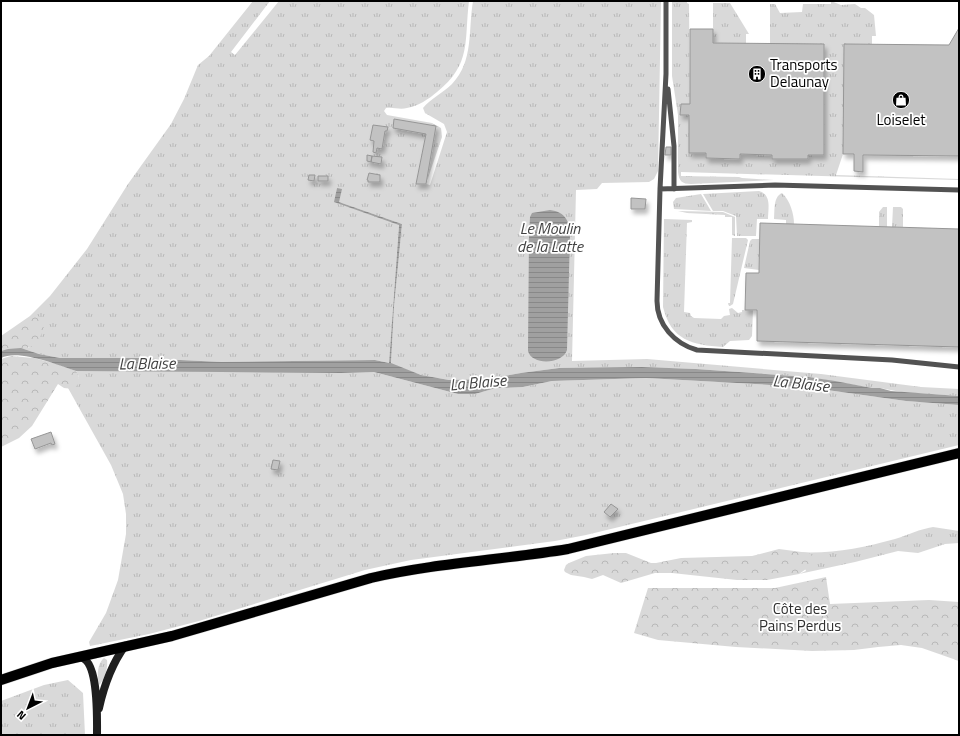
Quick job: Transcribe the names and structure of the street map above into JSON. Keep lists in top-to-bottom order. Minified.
{"water":["Le Moulin de la Latte","La Blaise"],"parks":["Côte des Pains Perdus"],"places":{"building":["Transports Delaunay"],"shop":["Loiselet"]},"north":"bottom left"}
